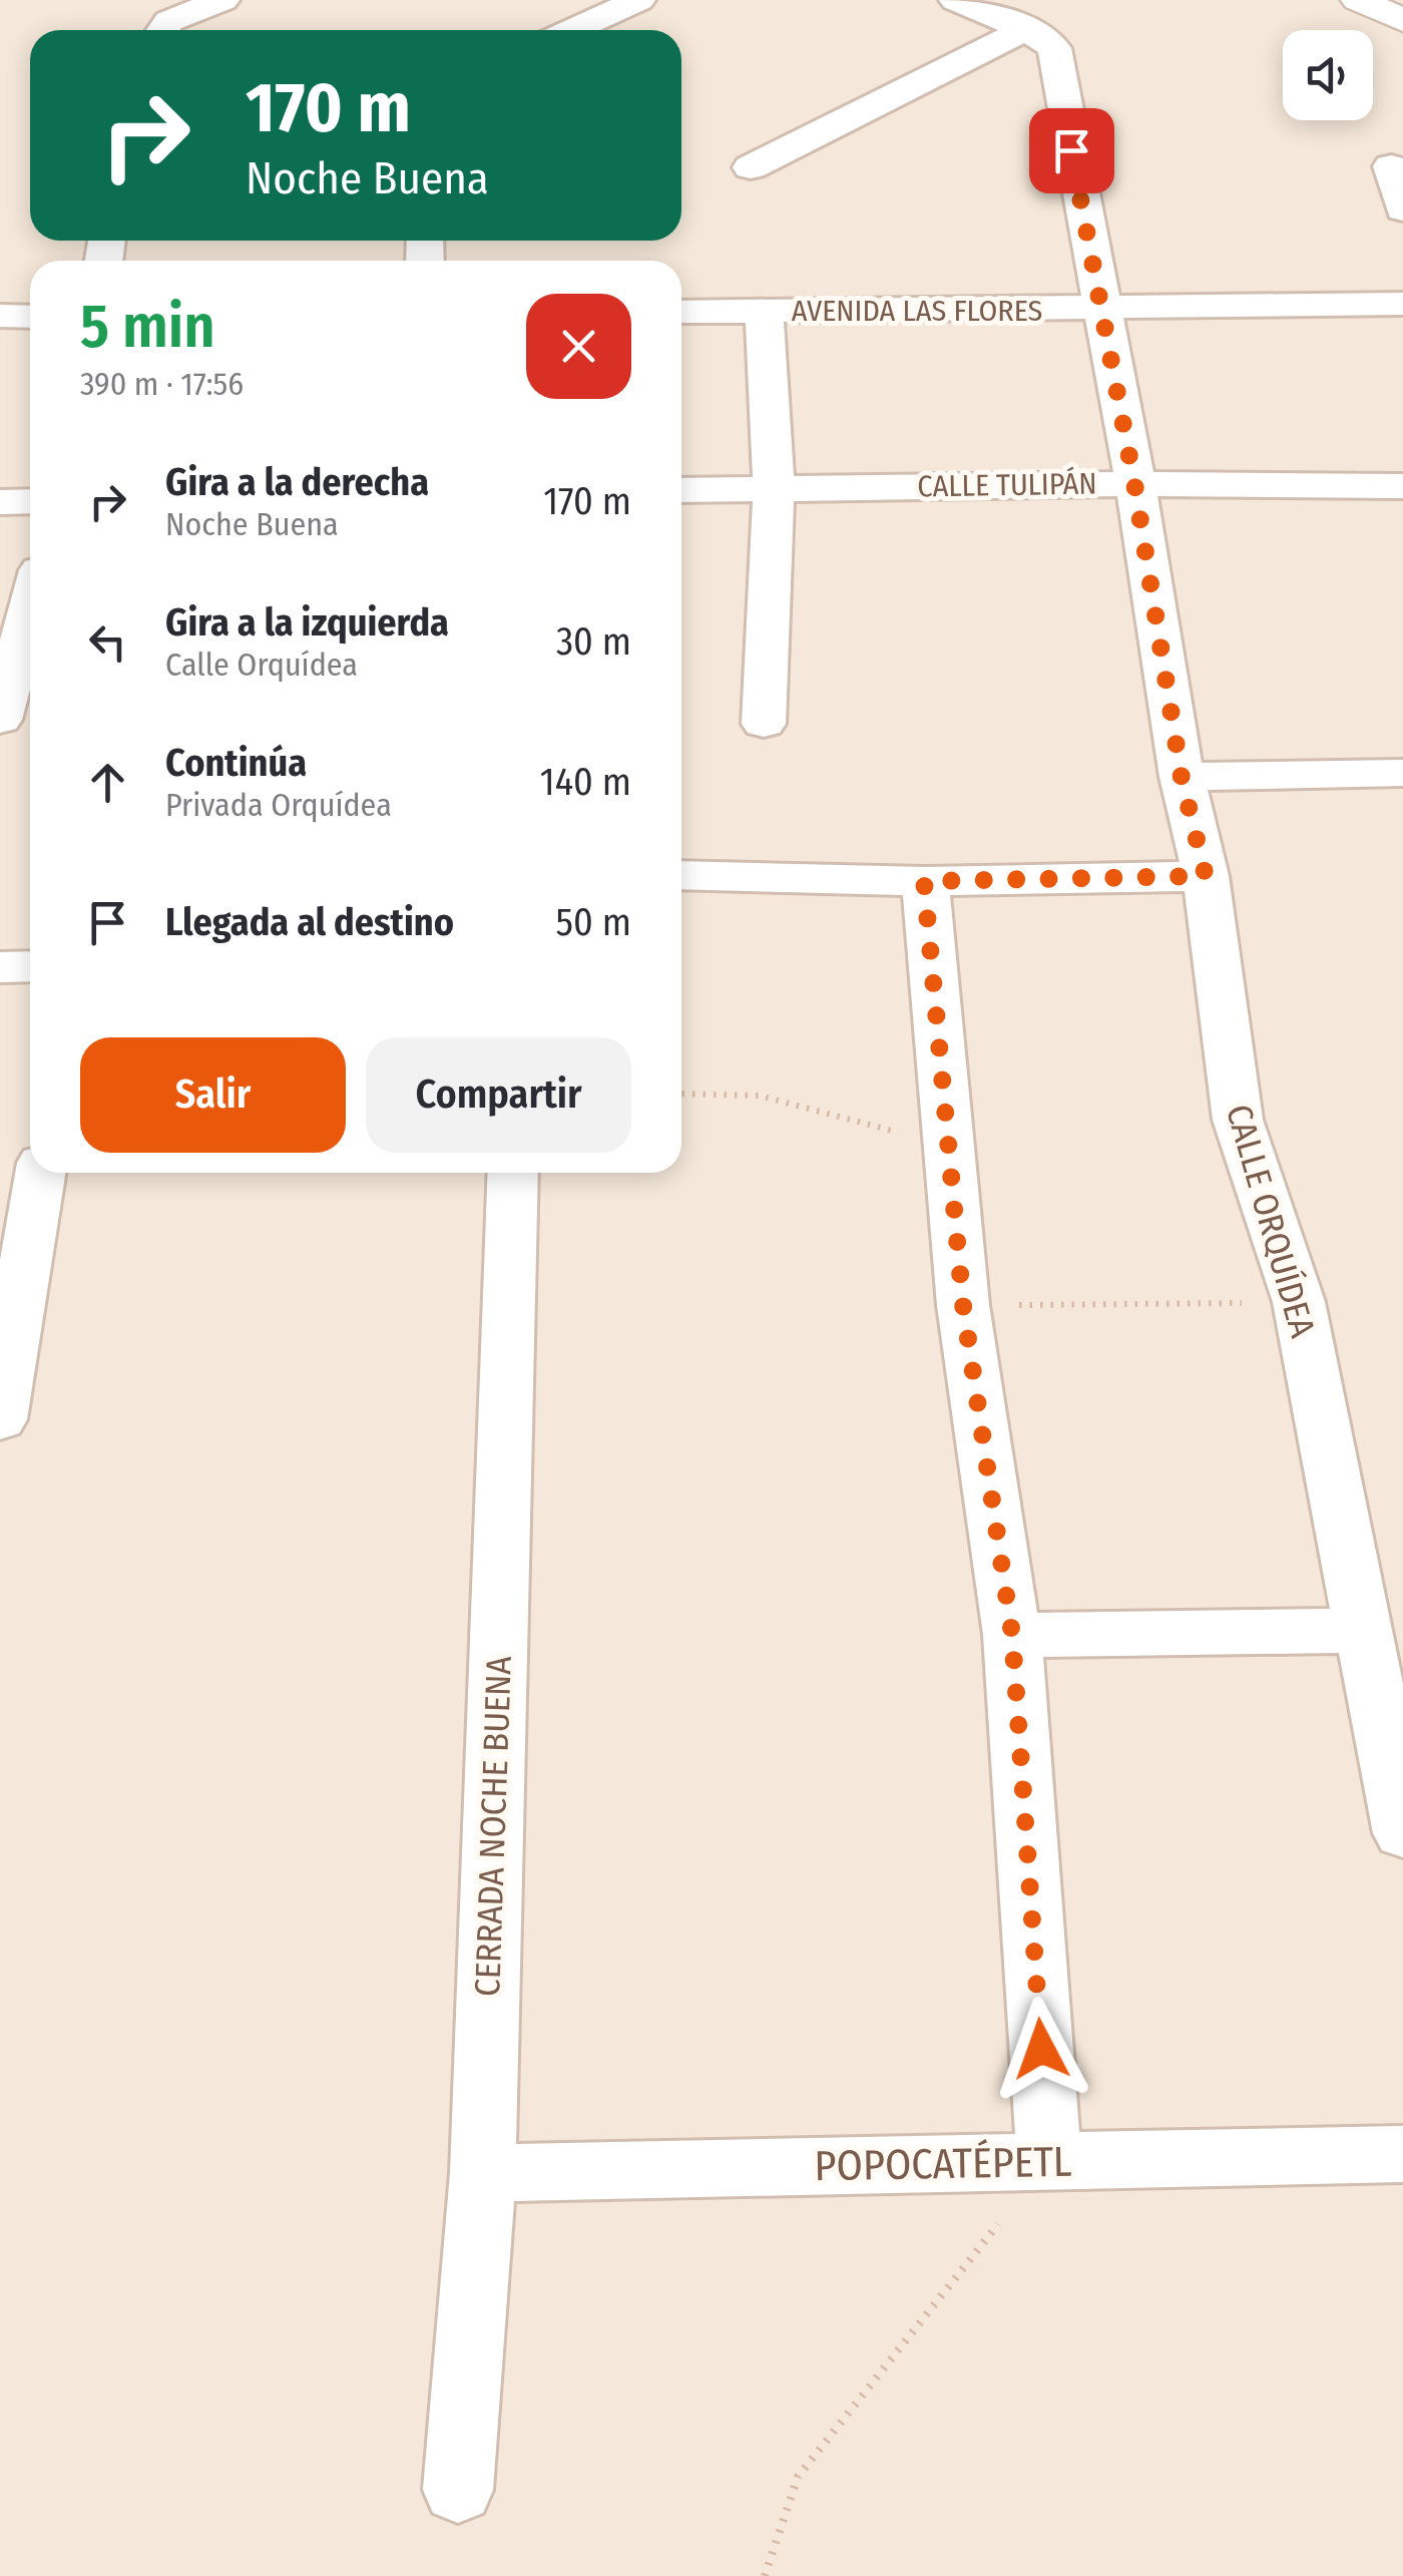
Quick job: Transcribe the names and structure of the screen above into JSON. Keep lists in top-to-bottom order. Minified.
{"streets":{"street":["AVENIDA LAS FLORES","CALLE TULIPÁN","CALLE ORQUÍDEA","CERRADA NOCHE BUENA","POPOCATÉPETL"]},"crossings":[["AVENIDA LAS FLORES","CALLE ORQUÍDEA"],["CALLE TULIPÁN","CALLE ORQUÍDEA"],["CERRADA NOCHE BUENA","POPOCATÉPETL"]],"page":{"turn":["170 m","Noche Buena"],"heading":["5 min","390 m · 17:56"],"list":[{"name":"Gira a la derecha","note":"Noche Buena","value":"170 m"},{"name":"Gira a la izquierda","note":"Calle Orquídea","value":"30 m"},{"name":"Continúa","note":"Privada Orquídea","value":"140 m"},{"name":"Llegada al destino","value":"50 m"}],"buttons":["Salir","Compartir"]}}
